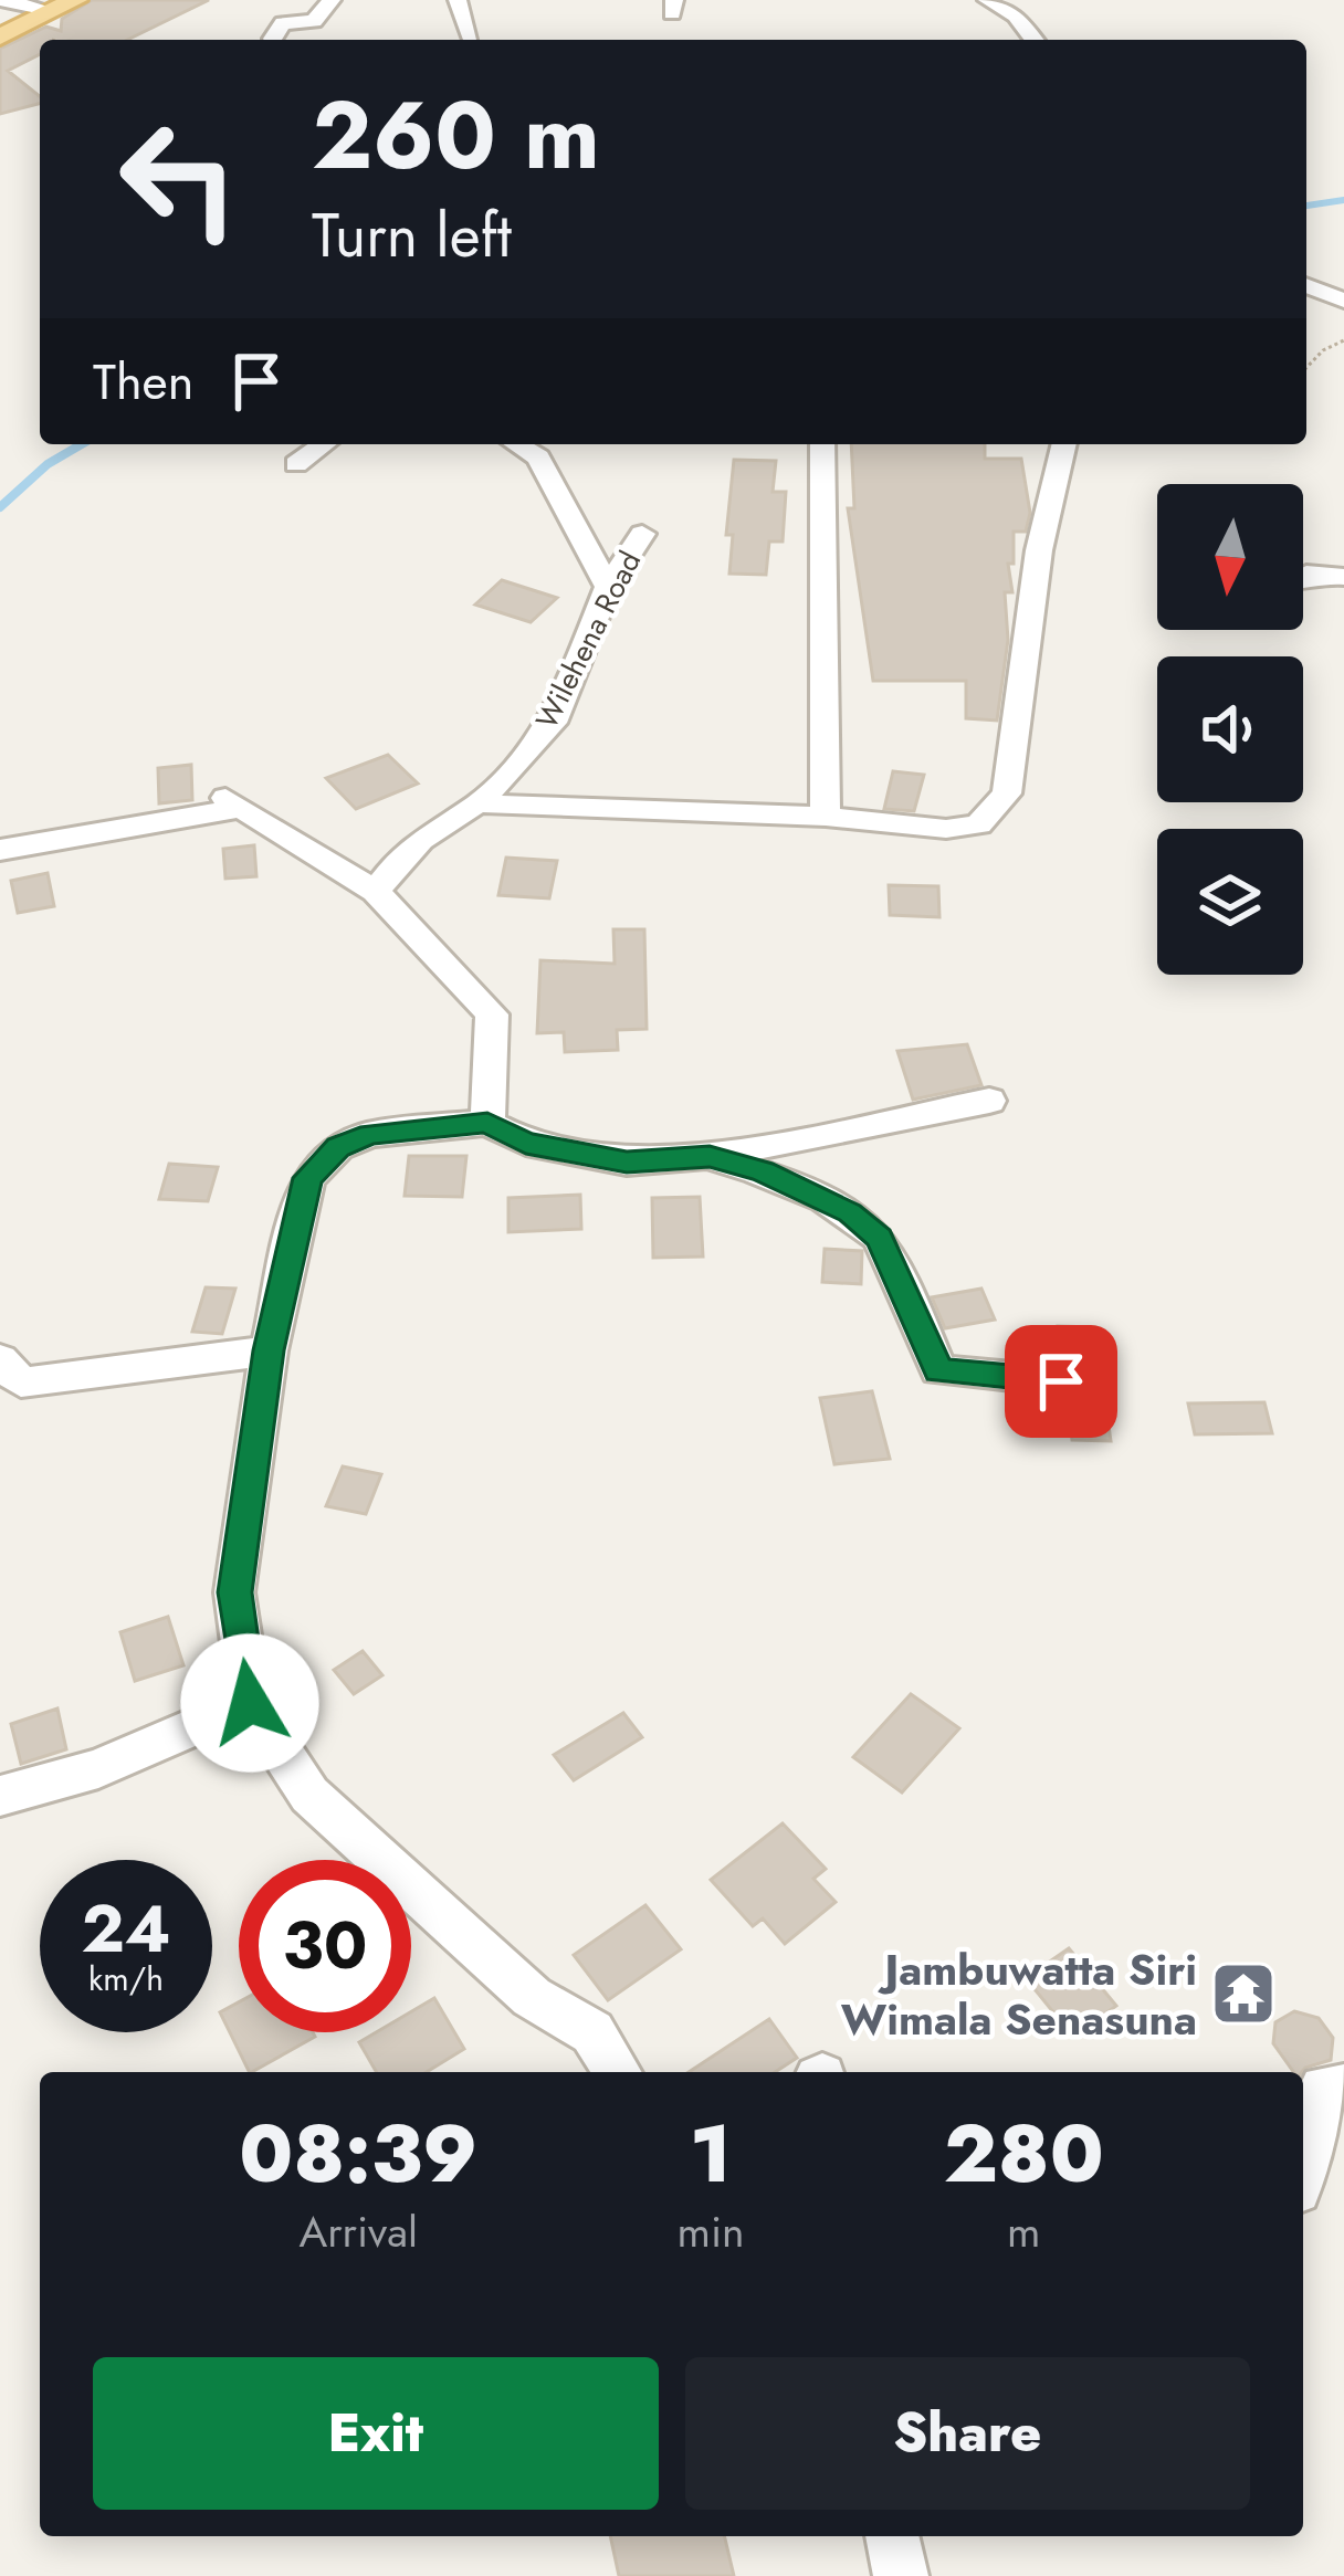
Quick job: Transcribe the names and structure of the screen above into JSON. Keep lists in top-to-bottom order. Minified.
{"streets":{"street":["Wilehena Road"]},"places":{"temple":["Jambuwatta Siri Wimala Senasuna"]},"north":"bottom","page":{"turn":["260 m","Turn left"],"then":"Then","speed":"24 km/h","limit":"30","eta":["08:39","Arrival","1","min","280","m"],"buttons":["Exit","Share"]}}
